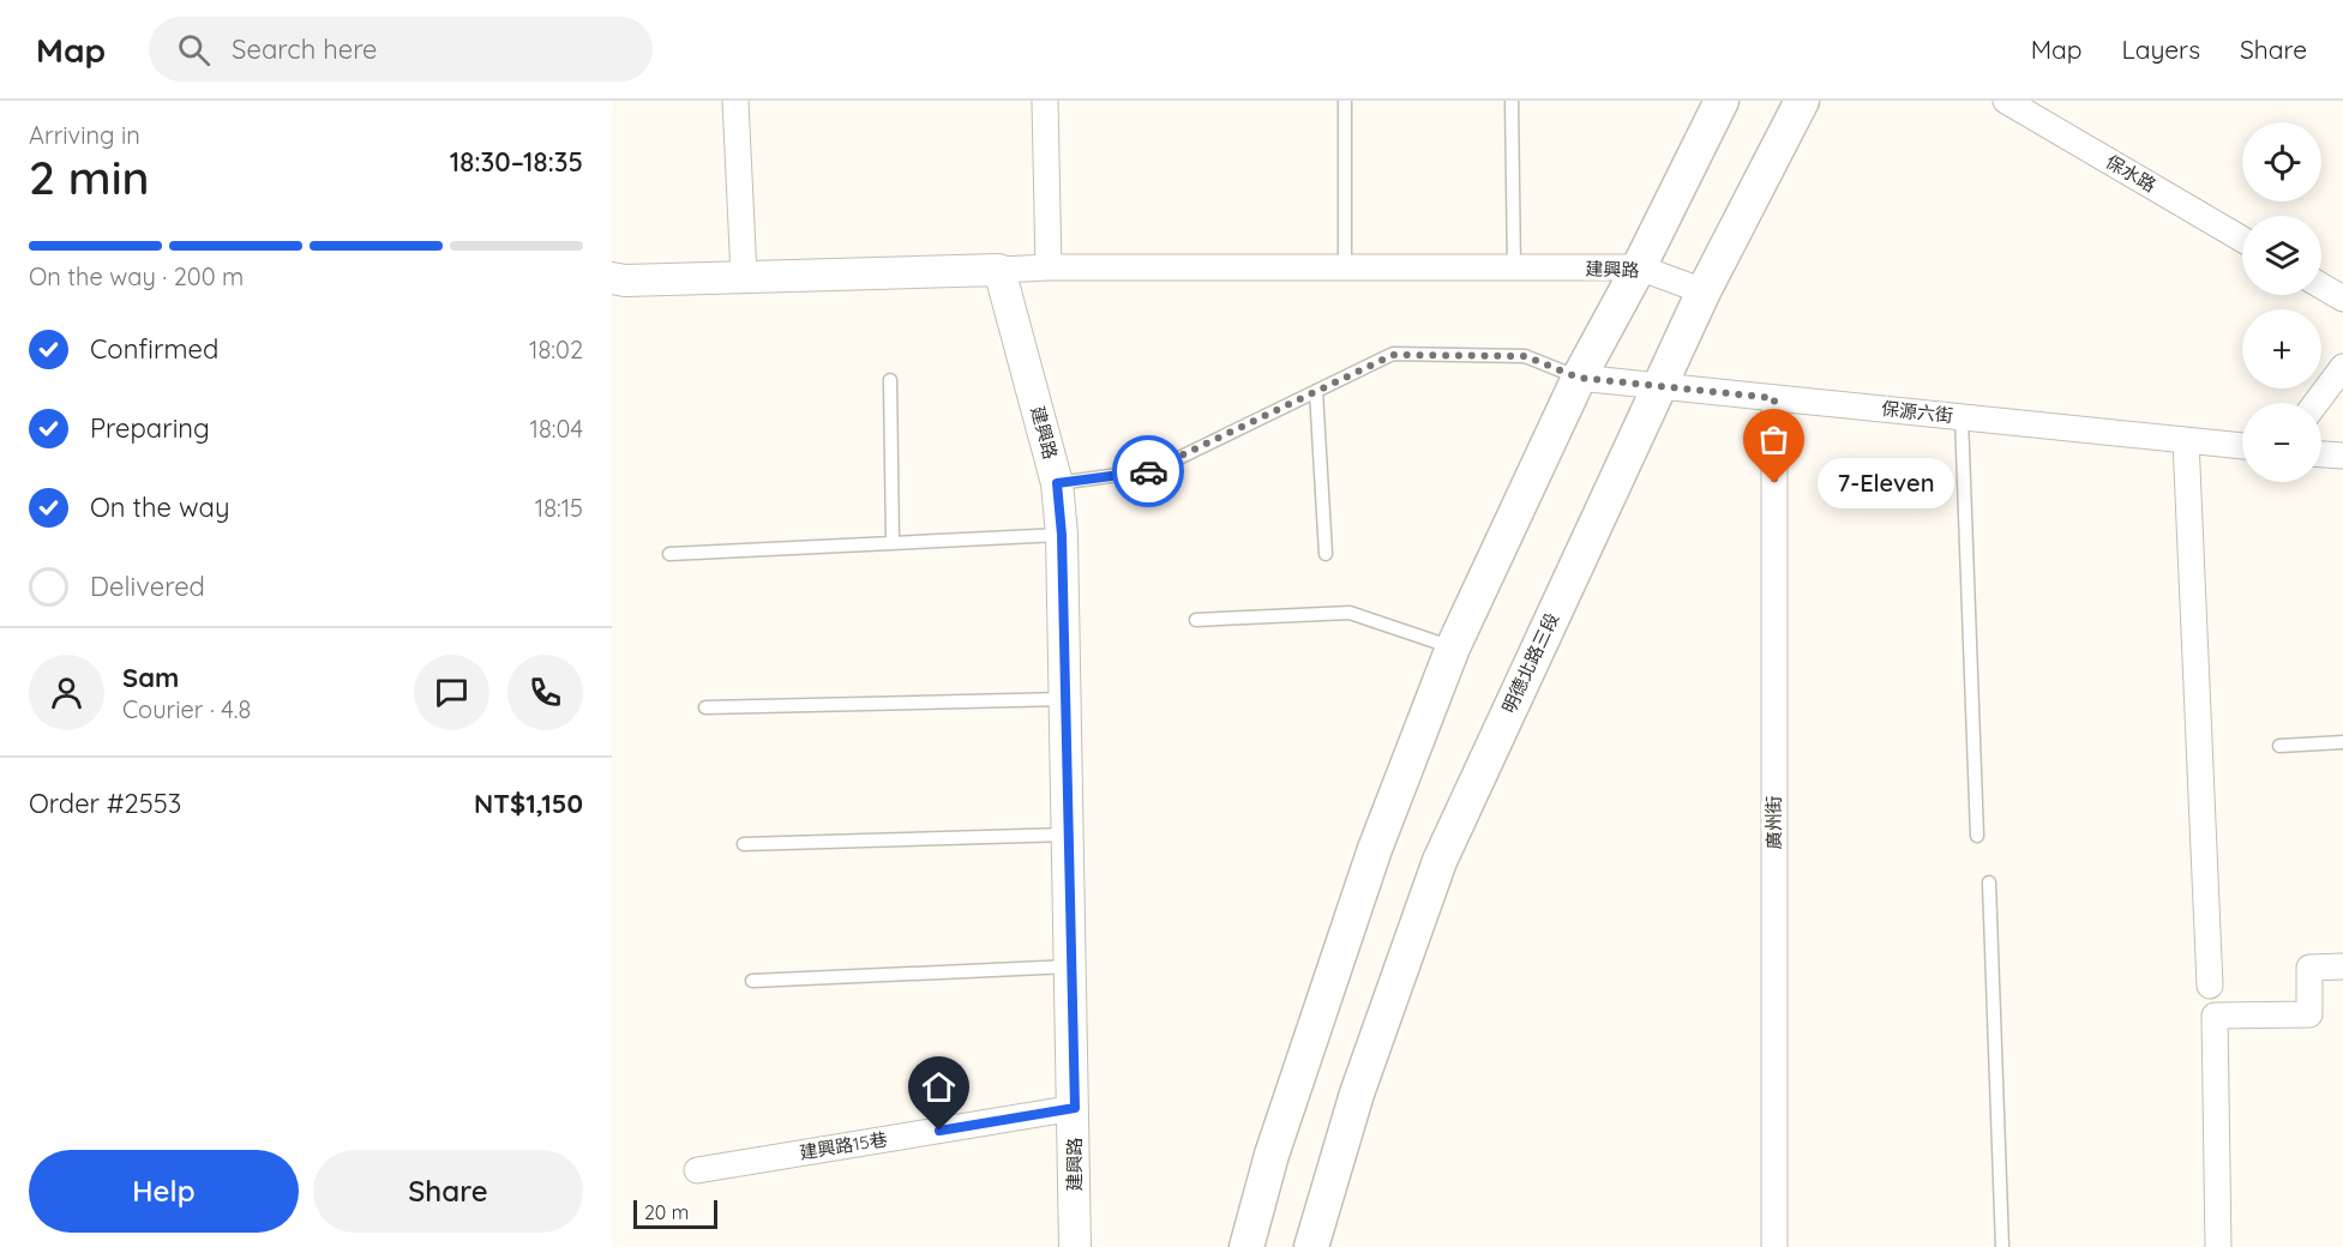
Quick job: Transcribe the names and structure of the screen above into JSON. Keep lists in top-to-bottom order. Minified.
{"streets":{"main road":["明德北路三段"],"street":["保水路","建興路","保源六街","廣州街","建興路15巷"]},"crossings":[["建興路","明德北路三段"],["建興路","建興路15巷"],["保源六街","明德北路三段"],["保源六街","廣州街"]],"places":["7-Eleven"],"scale_bar":"20 m","page":{"header":"Map","search":"Search here","nav":["Map","Layers","Share"],"heading":["2 min","Arriving in","18:30–18:35"],"panel":["Sam","Courier · 4.8","Order #2553","NT$1,150"],"map_buttons":["+","−"],"bar":"On the way · 200 m","list":[["Confirmed","18:02"],["Preparing","18:04"],["On the way","18:15"],"Delivered"],"bubble":"7-Eleven","buttons":["Help","Share"],"scale":"20 m"}}
